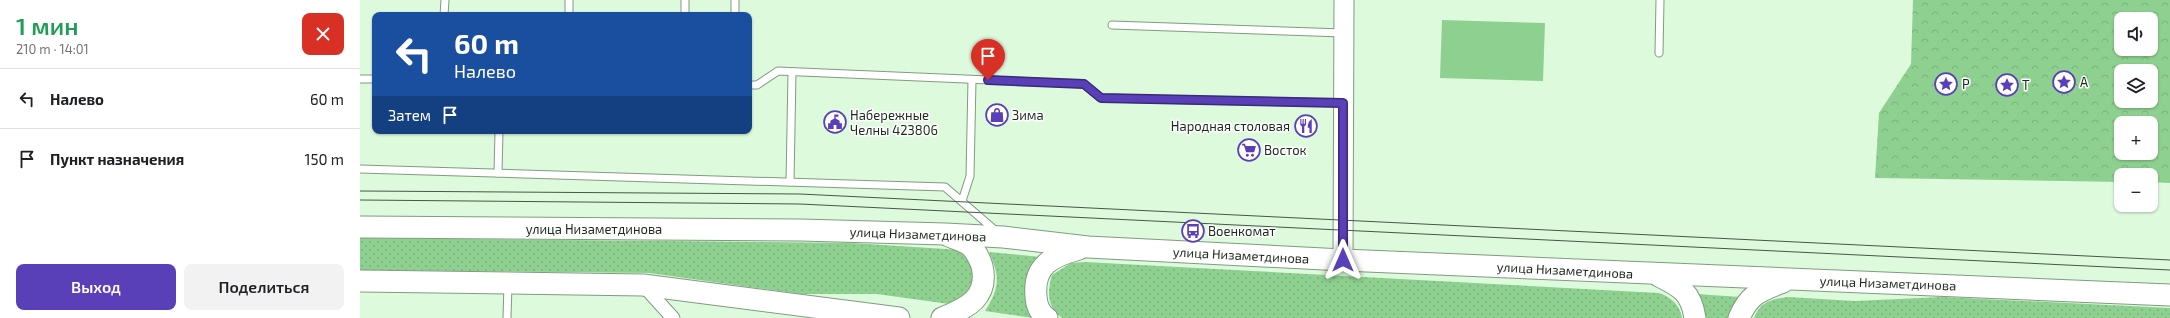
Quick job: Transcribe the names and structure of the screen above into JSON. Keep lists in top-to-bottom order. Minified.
{"streets":{"main road":["улица Низаметдинова"]},"places":{"place":["А","Р","Т"],"shop":["Зима"],"public building":["Набережные Челны 423806"],"restaurant":["Народная столовая"],"supermarket":["Восток"],"bus stop":["Военкомат"]},"page":{"heading":["1 мин","210 m · 14:01"],"map_buttons":["+","−"],"turn":["60 m","Налево"],"list":[{"name":"Налево","value":"60 m"},{"name":"Пункт назначения","value":"150 m"}],"then":"Затем","buttons":["Выход","Поделиться"]}}
